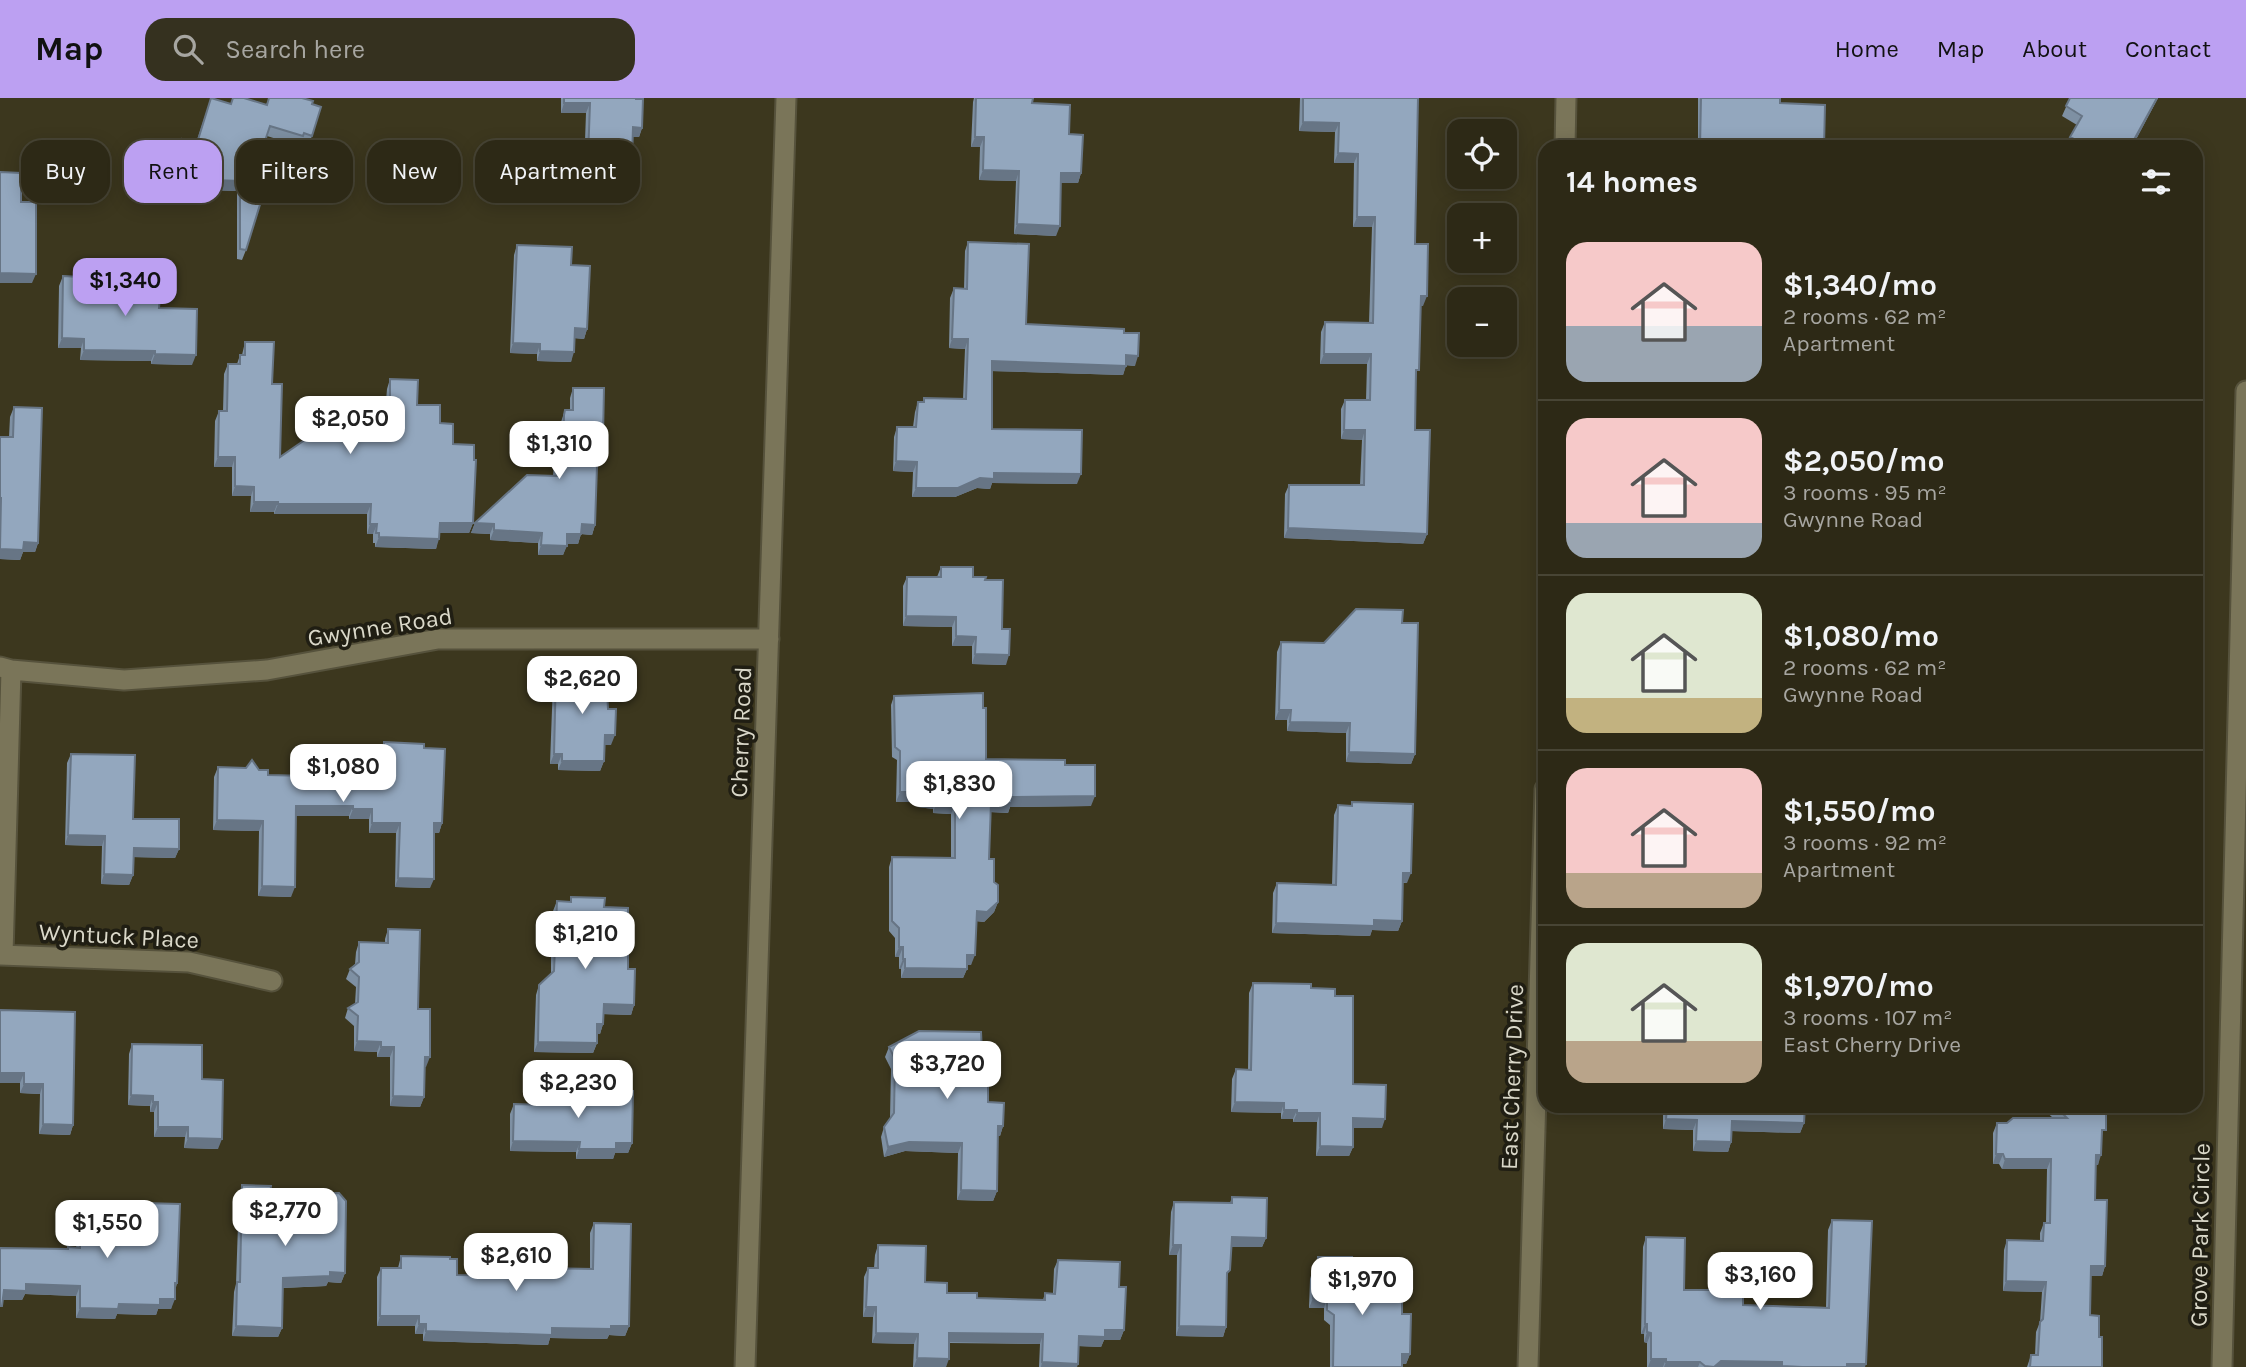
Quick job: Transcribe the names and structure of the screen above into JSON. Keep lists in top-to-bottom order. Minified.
{"streets":{"street":["Gwynne Road","Cherry Road","Wyntuck Place","East Cherry Drive","Grove Park Circle"]},"crossings":[["Gwynne Road","Cherry Road"],["Gwynne Road","Wyntuck Place"]],"page":{"header":"Map","search":"Search here","nav":["Home","Map","About","Contact"],"map_buttons":["+","−"],"chip":["Buy","Rent","Filters","New","Apartment"],"heading":"14 homes","list":[{"name":"$1,340/mo","note":"2 rooms · 62 m² · Apartment"},{"name":"$2,050/mo","note":"3 rooms · 95 m² · Gwynne Road"},{"name":"$1,080/mo","note":"2 rooms · 62 m² · Gwynne Road"},{"name":"$1,550/mo","note":"3 rooms · 92 m² · Apartment"},{"name":"$1,970/mo","note":"3 rooms · 107 m² · East Cherry Drive"}],"price":["$1,340","$2,050","$1,310","$2,620","$1,080","$1,830","$1,210","$3,720","$2,230","$2,770","$1,550","$2,610","$3,160","$1,970"]}}
